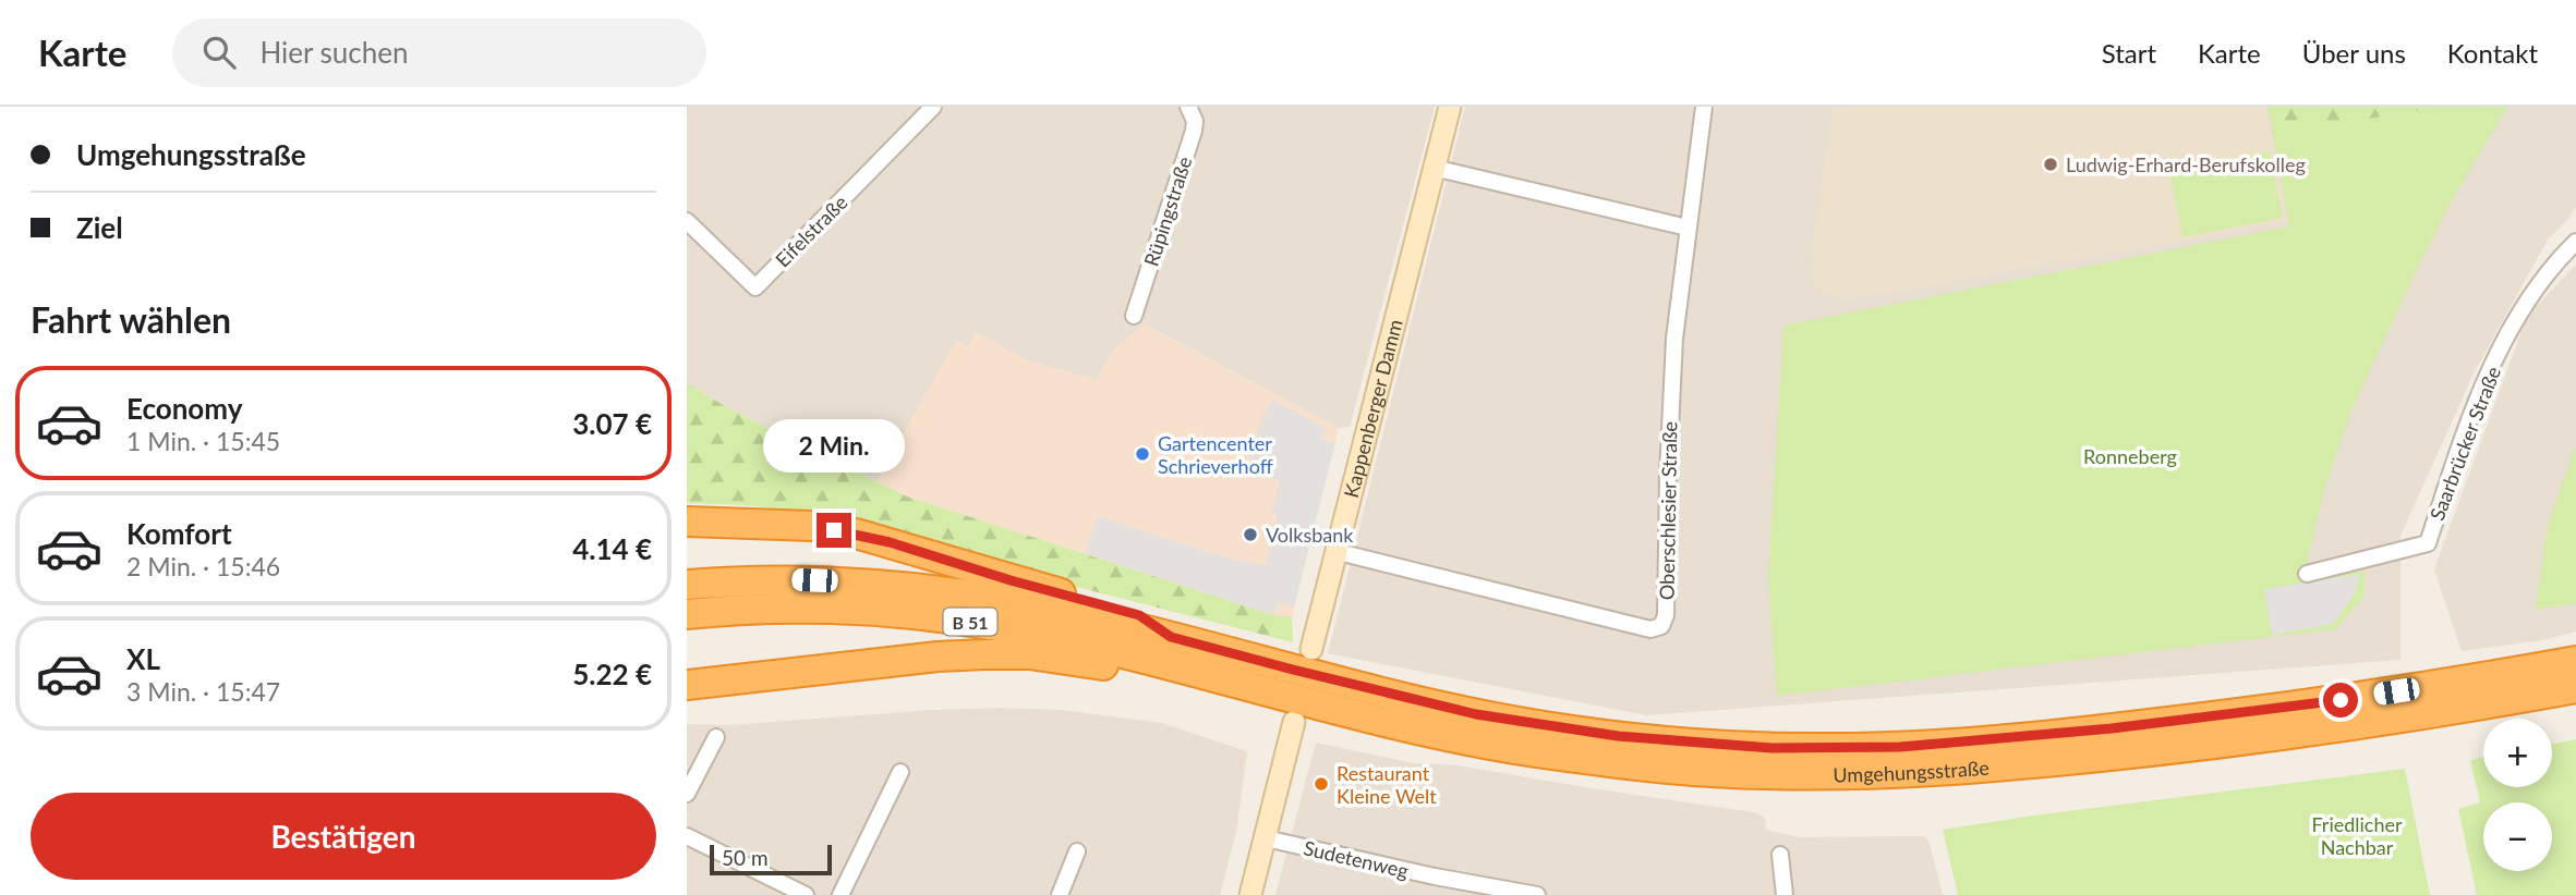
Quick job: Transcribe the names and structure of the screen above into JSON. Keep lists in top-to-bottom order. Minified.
{"streets":{"highway":["B 51","Umgehungsstraße"],"main road":["Kappenberger Damm"],"street":["Rüpingstraße","Eifelstraße","Saarbrücker Straße","Oberschlesier Straße","Sudetenweg"]},"crossings":[["Kappenberger Damm","Oberschlesier Straße"],["B 51","Umgehungsstraße"]],"parks":["Ronneberg","Friedlicher Nachbar"],"places":["Ludwig-Erhard-Berufskolleg","Gartencenter Schrieverhoff","Volksbank","Restaurant Kleine Welt"],"scale_bar":"50 m","page":{"header":"Karte","search":"Hier suchen","nav":["Start","Karte","Über uns","Kontakt"],"banner":["Umgehungsstraße","Ziel"],"heading":"Fahrt wählen","list":[{"name":"Economy","note":"1 Min. · 15:45","value":"3.07 €"},{"name":"Komfort","note":"2 Min. · 15:46","value":"4.14 €"},{"name":"XL","note":"3 Min. · 15:47","value":"5.22 €"}],"bubble":"2 Min.","map_buttons":["+","−"],"buttons":"Bestätigen","scale":"50 m"}}
